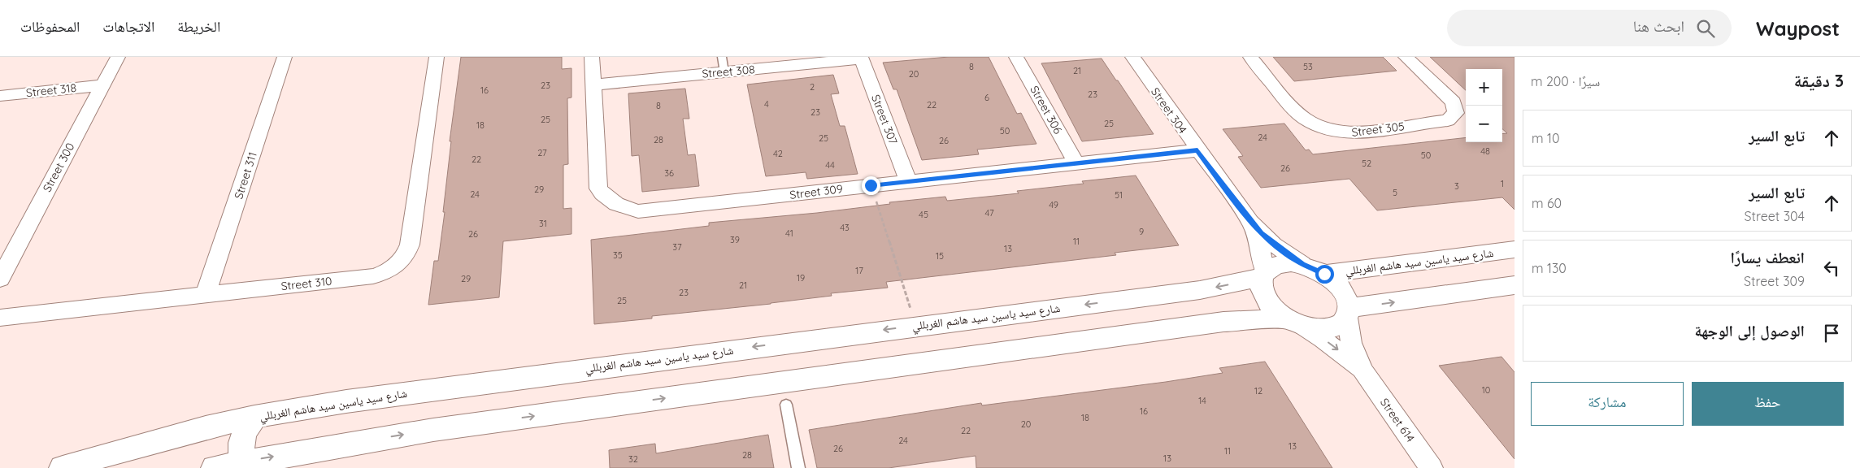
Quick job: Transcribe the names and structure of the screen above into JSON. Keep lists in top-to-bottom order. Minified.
{"streets":{"street":["Street 308","Street 318","Street 306","Street 304","Street 307","Street 305","Street 300","Street 311","Street 309","شارع سيد ياسين سيد هاشم الغربللي","Street 310","Street 614"]},"crossings":[["Street 308","Street 307"],["Street 308","Street 309"],["Street 318","Street 300"],["Street 306","Street 309"],["Street 304","Street 309"],["Street 304","شارع سيد ياسين سيد هاشم الغربللي"],["Street 304","Street 614"],["Street 307","Street 309"],["Street 311","Street 310"],["شارع سيد ياسين سيد هاشم الغربللي","Street 614"]],"house_numbers":["8","53","21","20","23","2","16","23","6","4","22","8","23","25","25","18","50","24","25","28","26","48","27","42","50","22","52","44","26","36","1","3","29","5","24","51","49","47","45","31","43","9","41","26","39","11","37","13","35","15","17","19","29","21","23","25","10","12","14","16","18","20","22","24","13","26","11","28","13","32"],"page":{"header":"Waypost","search":"ابحث هنا","nav":["الخريطة","الاتجاهات","المحفوظات"],"heading":["3 دقيقة","سيرًا · 200 m"],"map_buttons":["+","−"],"list":[["تابع السير","10 m"],["تابع السير","Street 304","60 m"],["انعطف يسارًا","Street 309","130 m"],"الوصول إلى الوجهة"],"buttons":["حفظ","مشاركة"]}}
